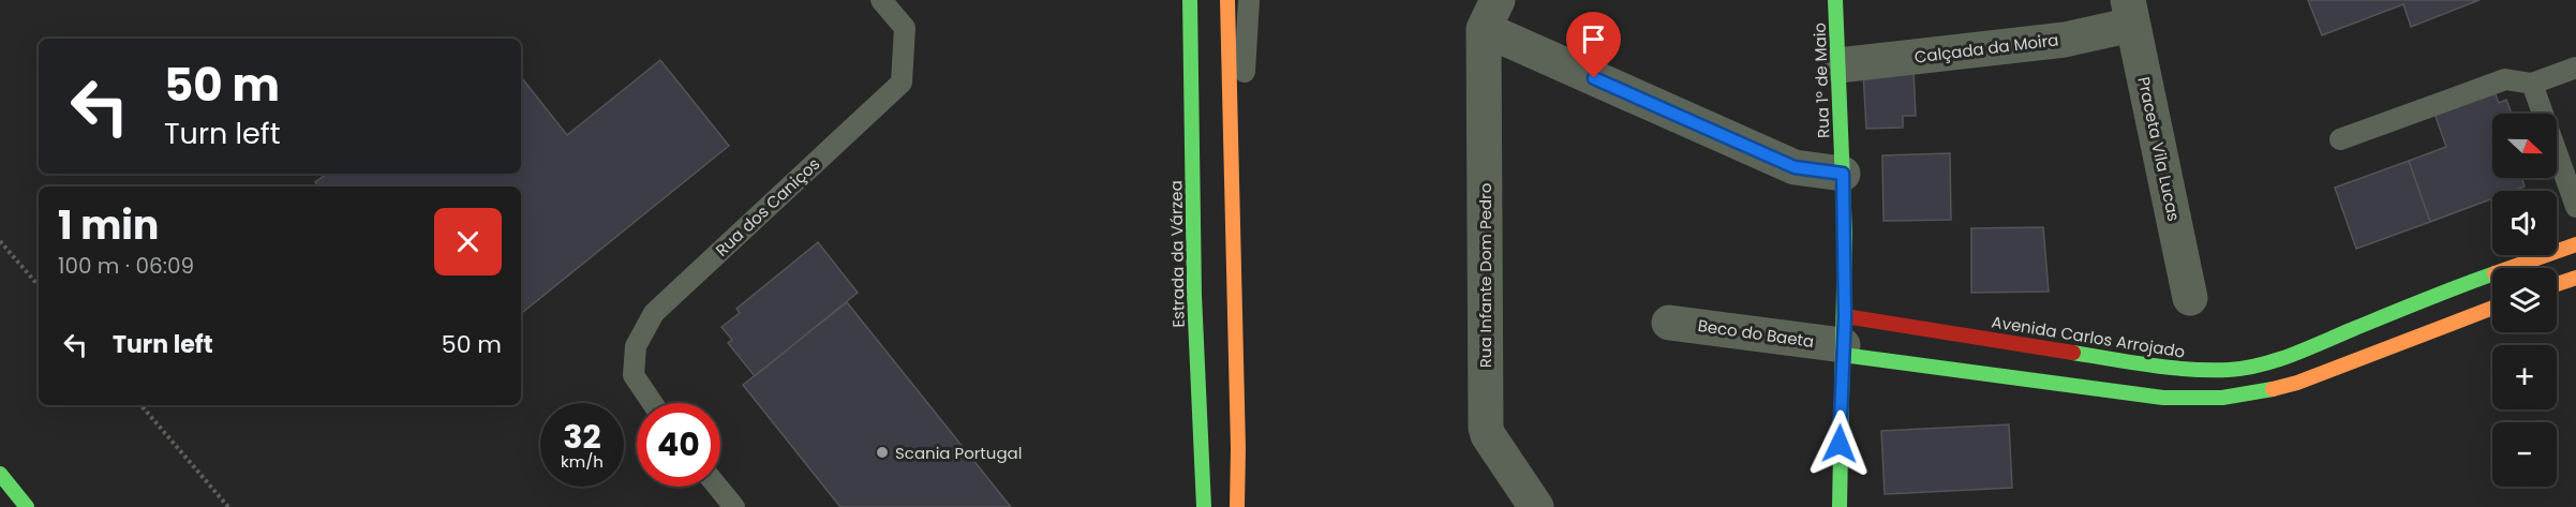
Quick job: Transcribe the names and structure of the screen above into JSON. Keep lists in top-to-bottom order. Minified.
{"streets":{"main road":["Rua 1º de Maio","Estrada da Várzea","Avenida Carlos Arrojado"],"street":["Calçada da Moira","Praceta Vila Lucas","Rua Infante Dom Pedro","Beco do Baeta"],"lane":["Rua dos Caniços"]},"crossings":[["Calçada da Moira","Rua 1º de Maio"],["Calçada da Moira","Praceta Vila Lucas"],["Rua 1º de Maio","Beco do Baeta"],["Rua 1º de Maio","Avenida Carlos Arrojado"],["Beco do Baeta","Avenida Carlos Arrojado"]],"places":["Scania Portugal"],"north":"right","page":{"turn":["50 m","Turn left"],"map_buttons":["+","−"],"heading":["1 min","100 m · 06:09"],"list":[{"name":"Turn left","value":"50 m"}],"speed":"32 km/h","limit":"40"}}
